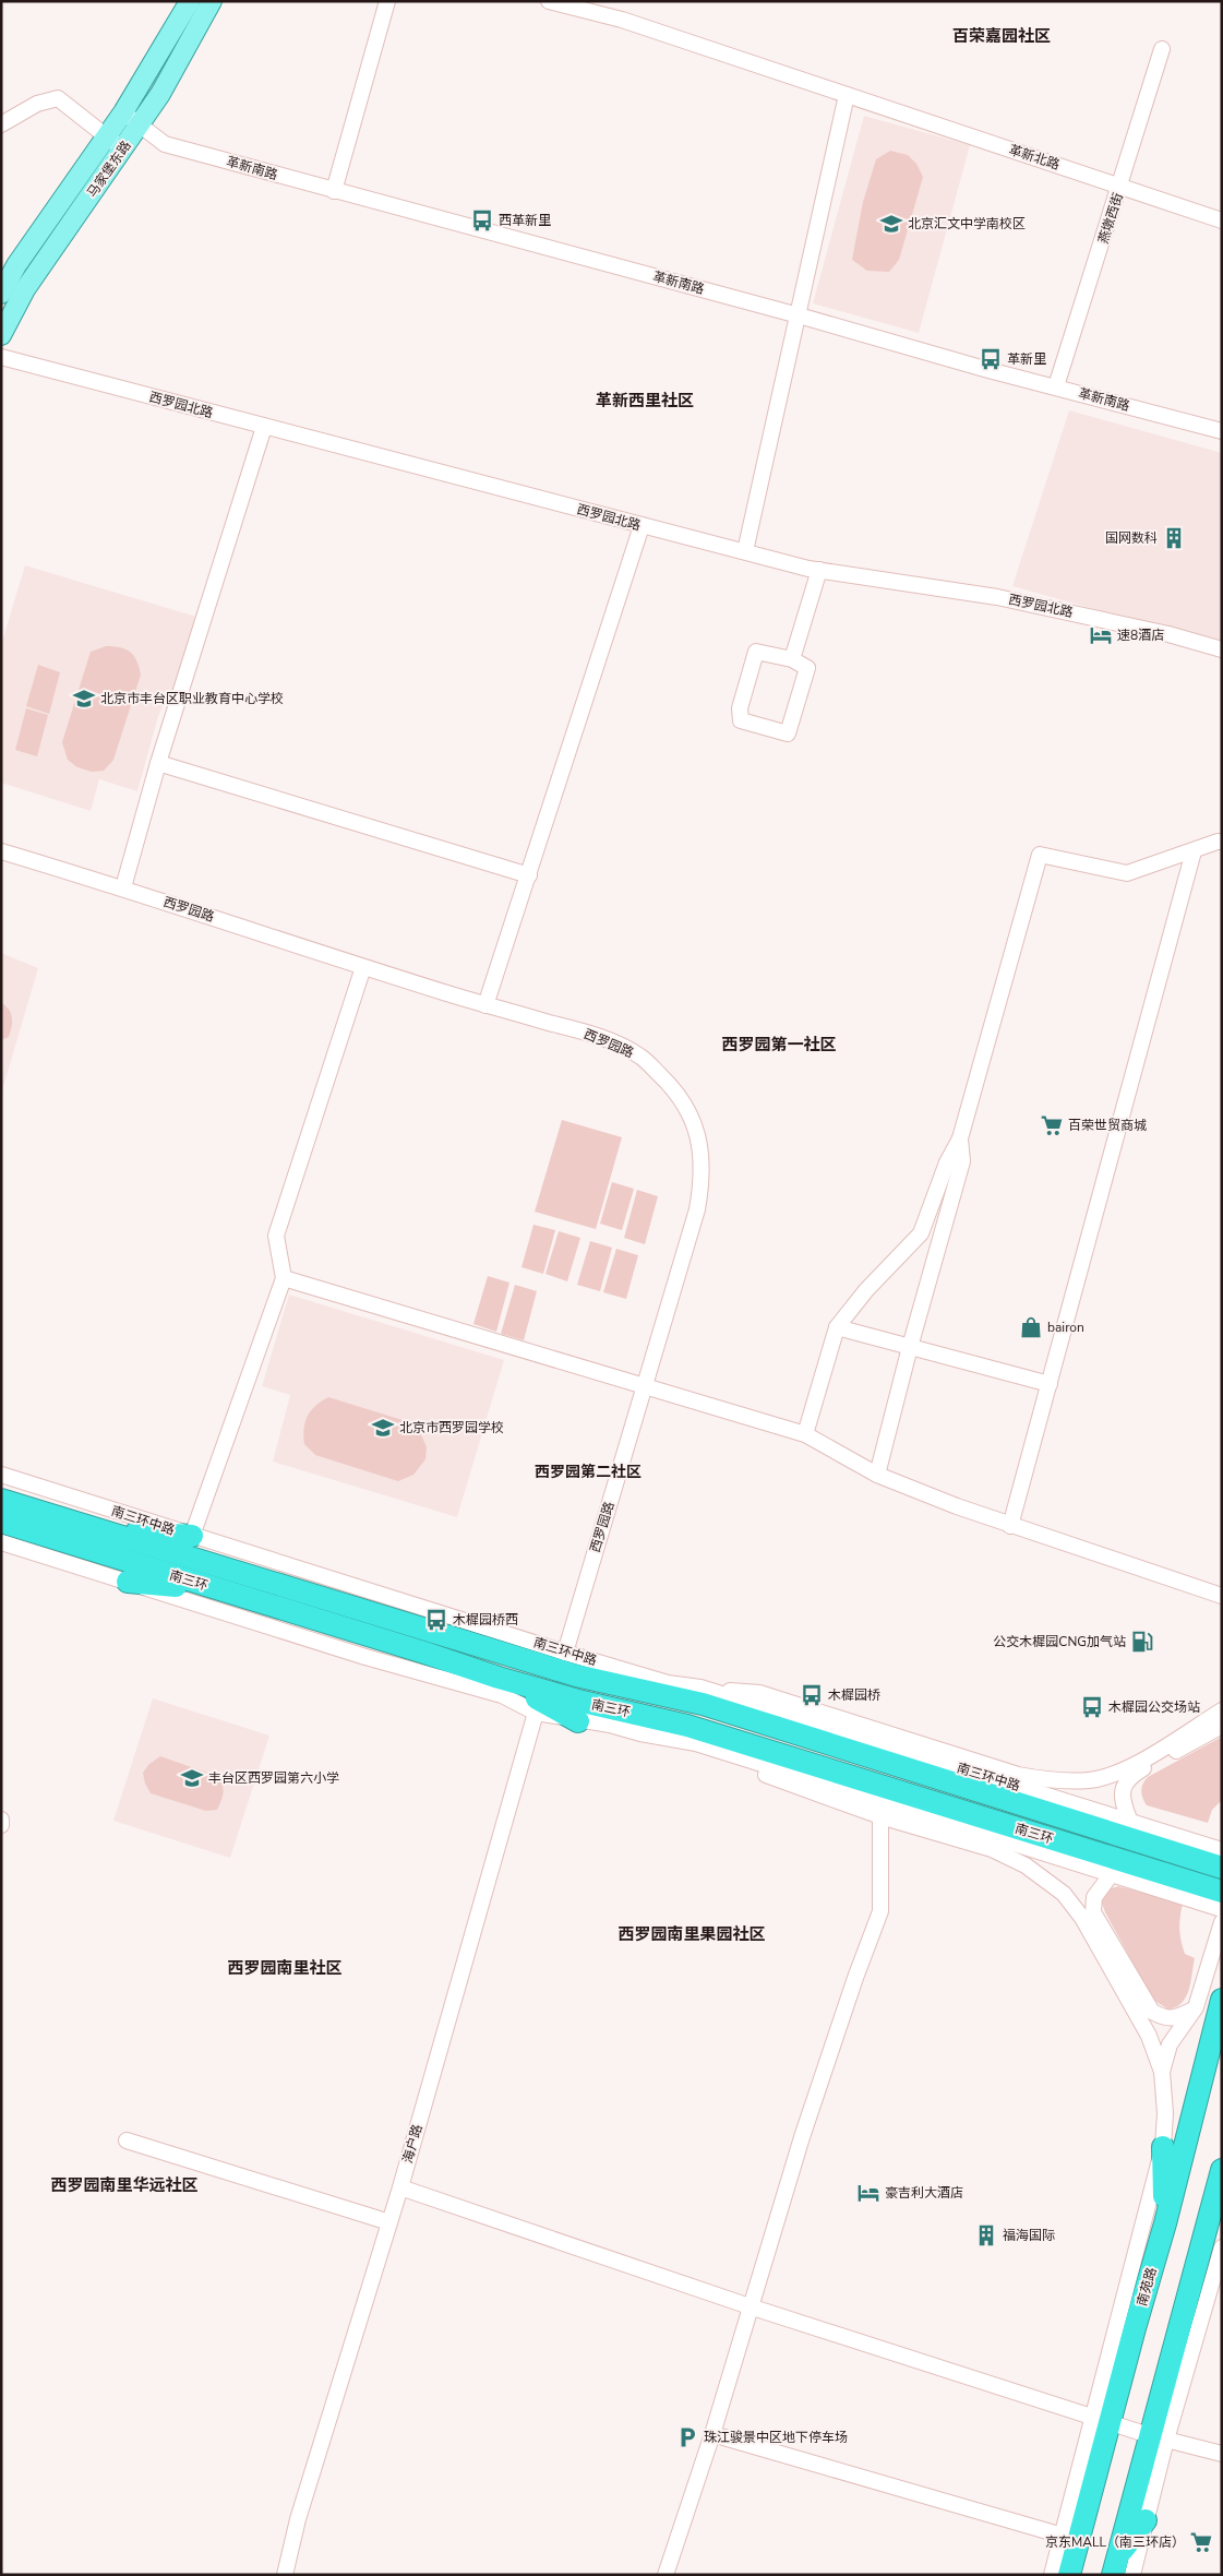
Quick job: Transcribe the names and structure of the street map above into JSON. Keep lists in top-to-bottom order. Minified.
{"streets":{"highway":["南三环","南苑路"],"main road":["马家堡东路"],"street":["革新北路","革新南路","燕墩西街","西罗园北路","西罗园路","南三环中路","海户路"]},"crossings":[["革新北路","燕墩西街"],["革新南路","马家堡东路"],["革新南路","燕墩西街"],["西罗园路","南三环中路"],["南三环中路","南三环"]],"districts":["百荣嘉园社区","革新西里社区","西罗园第一社区","西罗园第二社区","西罗园南里果园社区","西罗园南里社区","西罗园南里华远社区"],"places":{"bus stop":["西革新里","革新里","木樨园桥西","木樨园桥","木樨园公交场站"],"school or university":["北京汇文中学南校区","北京市丰台区职业教育中心学校","北京市西罗园学校","丰台区西罗园第六小学"],"building":["国网数科","福海国际"],"hotel":["速8酒店","豪吉利大酒店"],"supermarket":["百荣世贸商城","京东MALL（南三环店）"],"shop":["bairon"],"fuel station":["公交木樨园CNG加气站"],"parking":["珠江骏景中区地下停车场"]}}
